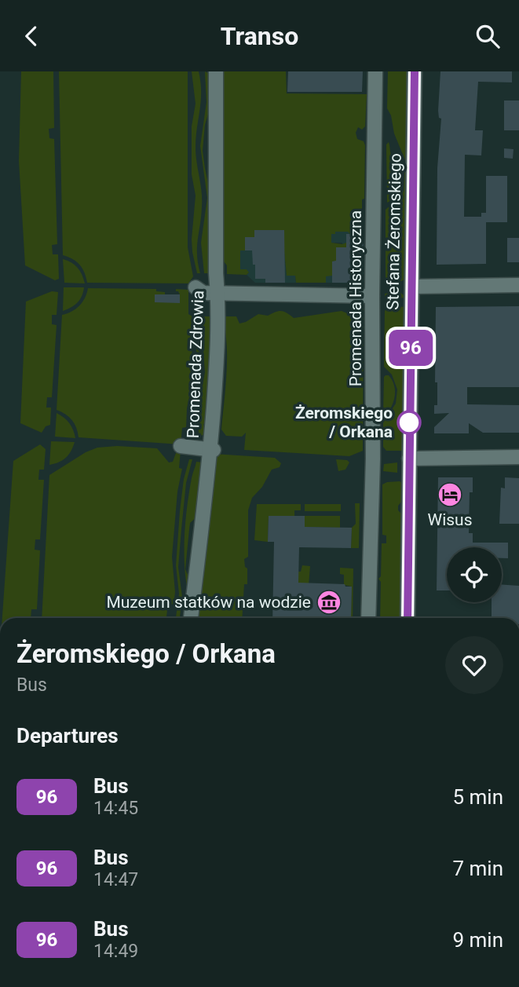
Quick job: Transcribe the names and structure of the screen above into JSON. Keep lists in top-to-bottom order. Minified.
{"streets":{"street":["Stefana Żeromskiego","Promenada Historyczna","Promenada Zdrowia"]},"places":{"other":["Żeromskiego / Orkana"],"hotel":["Wisus"],"museum":["Muzeum statków na wodzie"]},"lines":["bus line 96"],"page":{"header":"Transo","on_map":"96","heading":[["Żeromskiego / Orkana","Bus"],"Departures"],"list":[{"mark":"96","name":"Bus","note":"14:45","value":"5 min"},{"mark":"96","name":"Bus","note":"14:47","value":"7 min"},{"mark":"96","name":"Bus","note":"14:49","value":"9 min"}]}}
